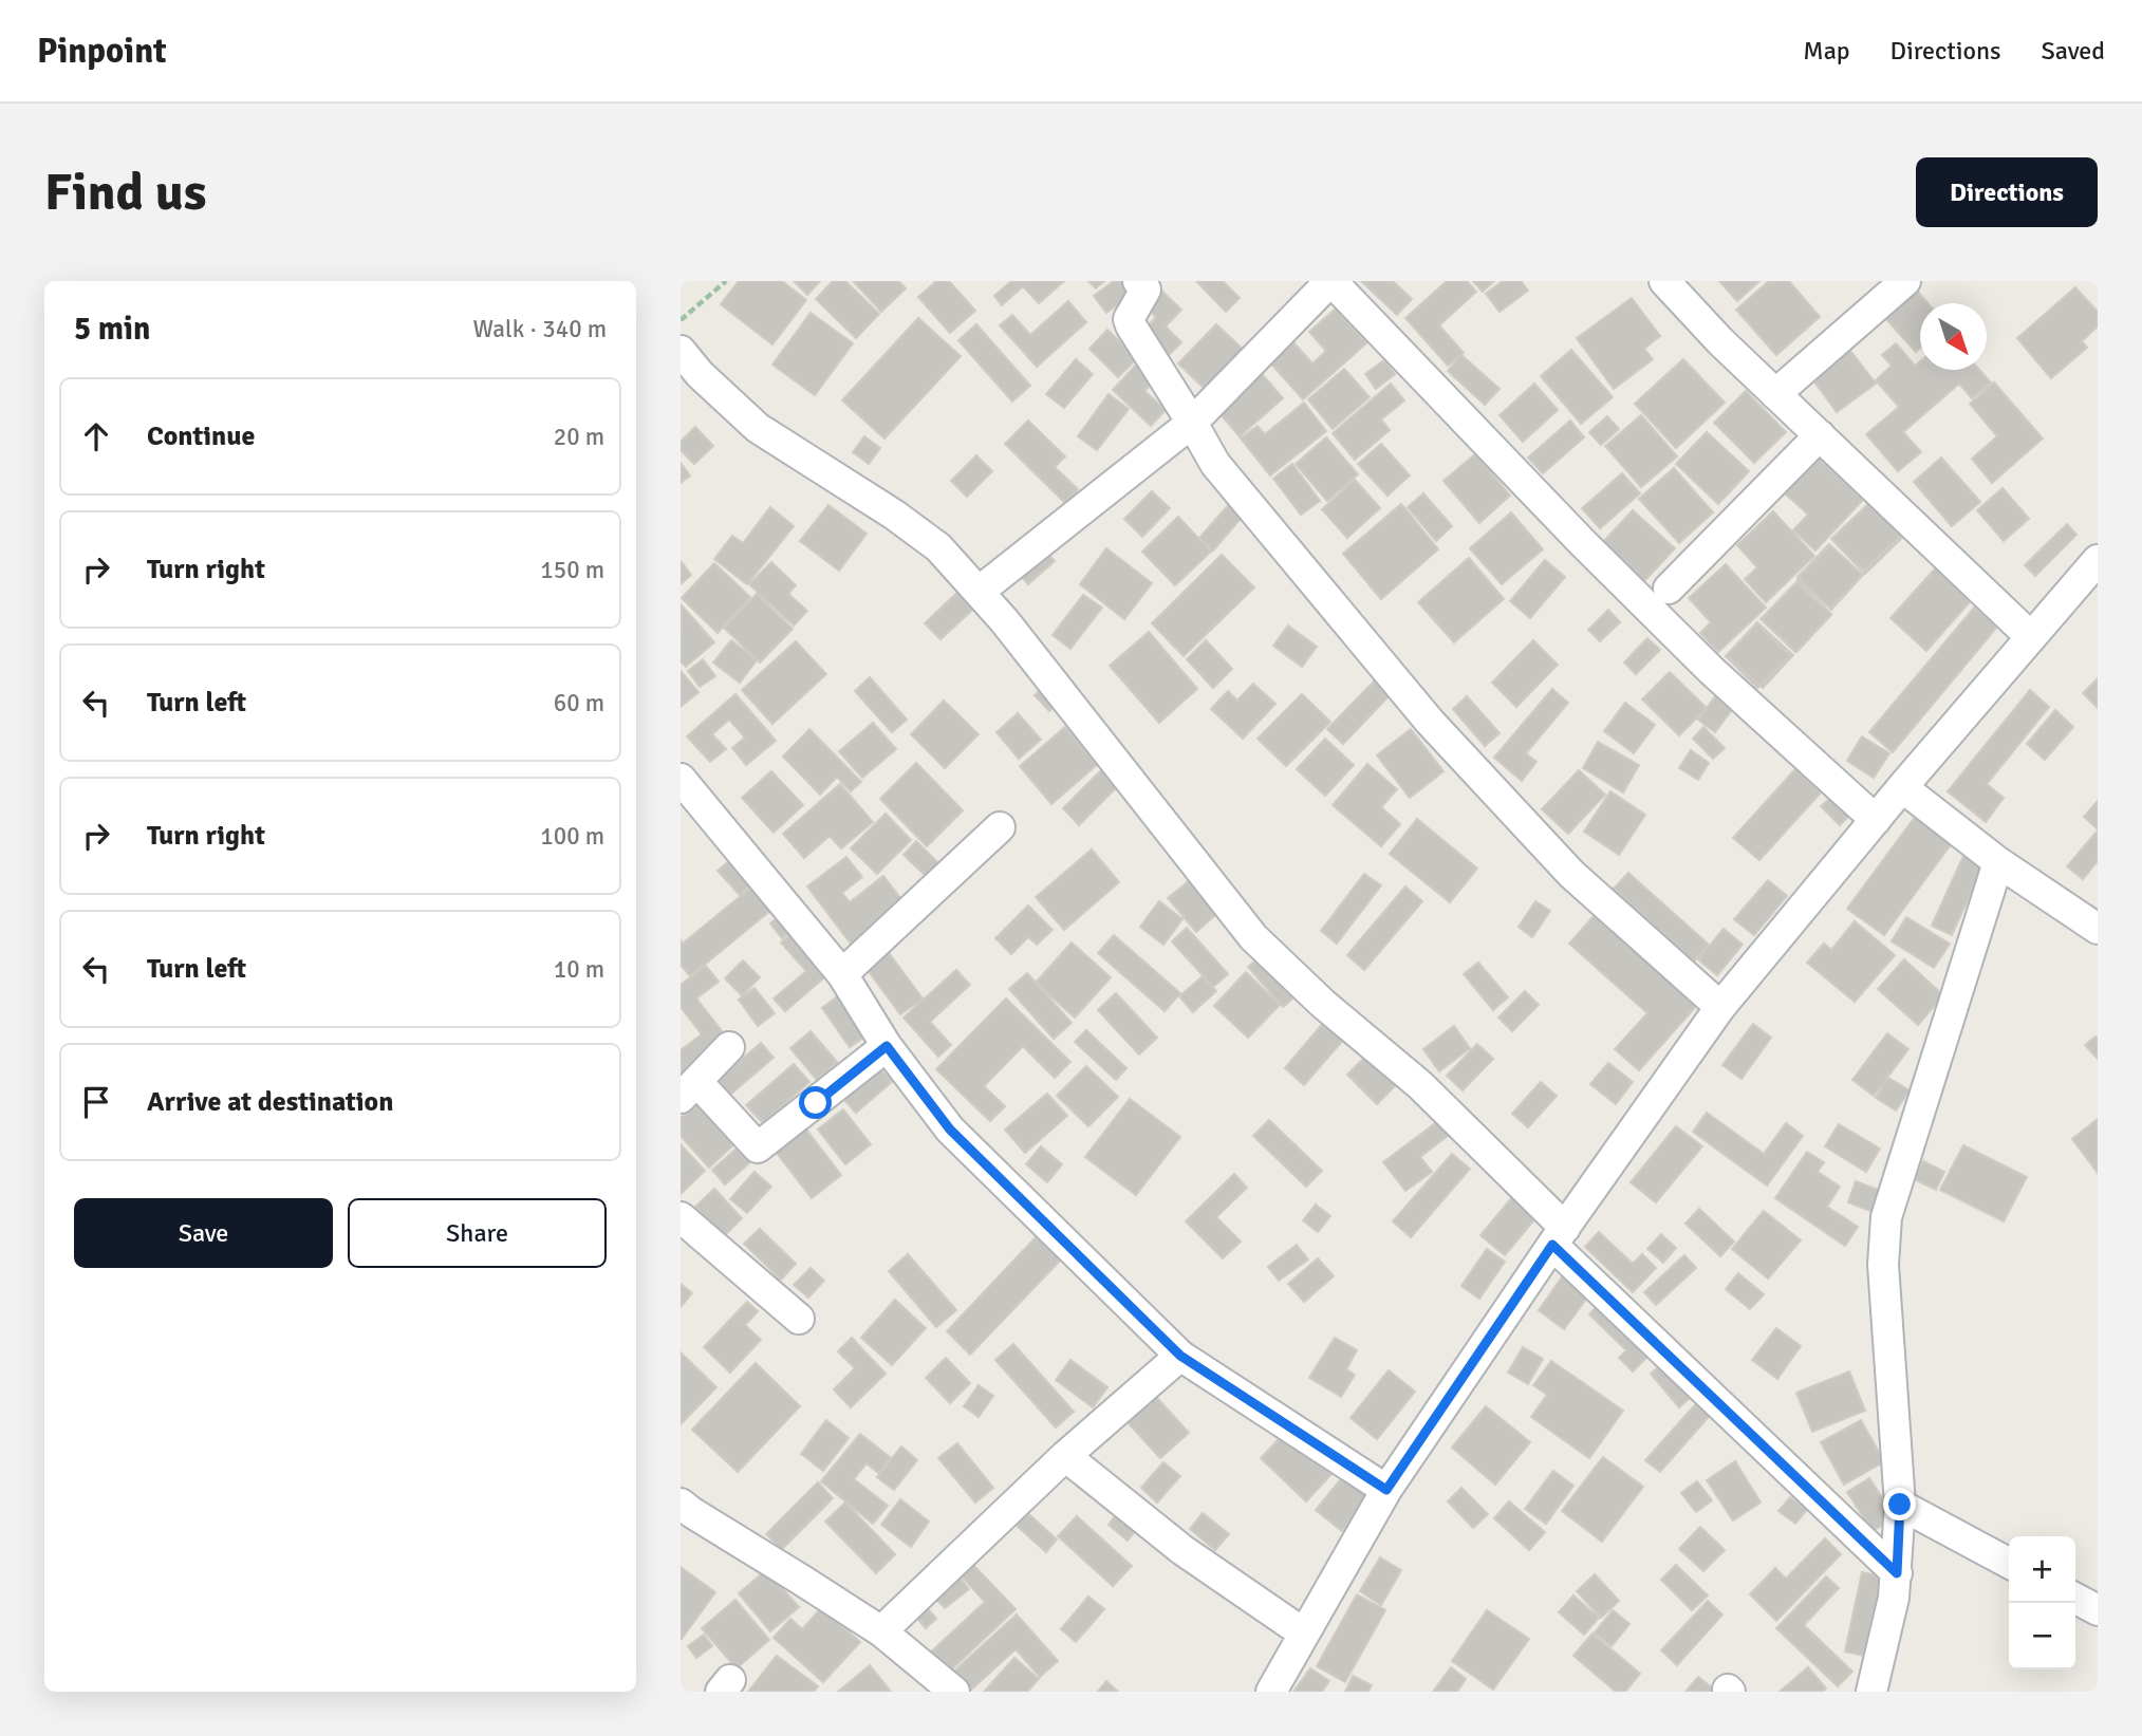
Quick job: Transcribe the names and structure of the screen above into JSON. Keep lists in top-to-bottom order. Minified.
{"north":"bottom right","page":{"header":"Pinpoint","nav":["Map","Directions","Saved"],"buttons":["Directions",["Save","Share"]],"title":"Find us","heading":["5 min","Walk · 340 m"],"list":[["Continue","20 m"],["Turn right","150 m"],["Turn left","60 m"],["Turn right","100 m"],["Turn left","10 m"],"Arrive at destination"],"map_buttons":["+","−"]}}
